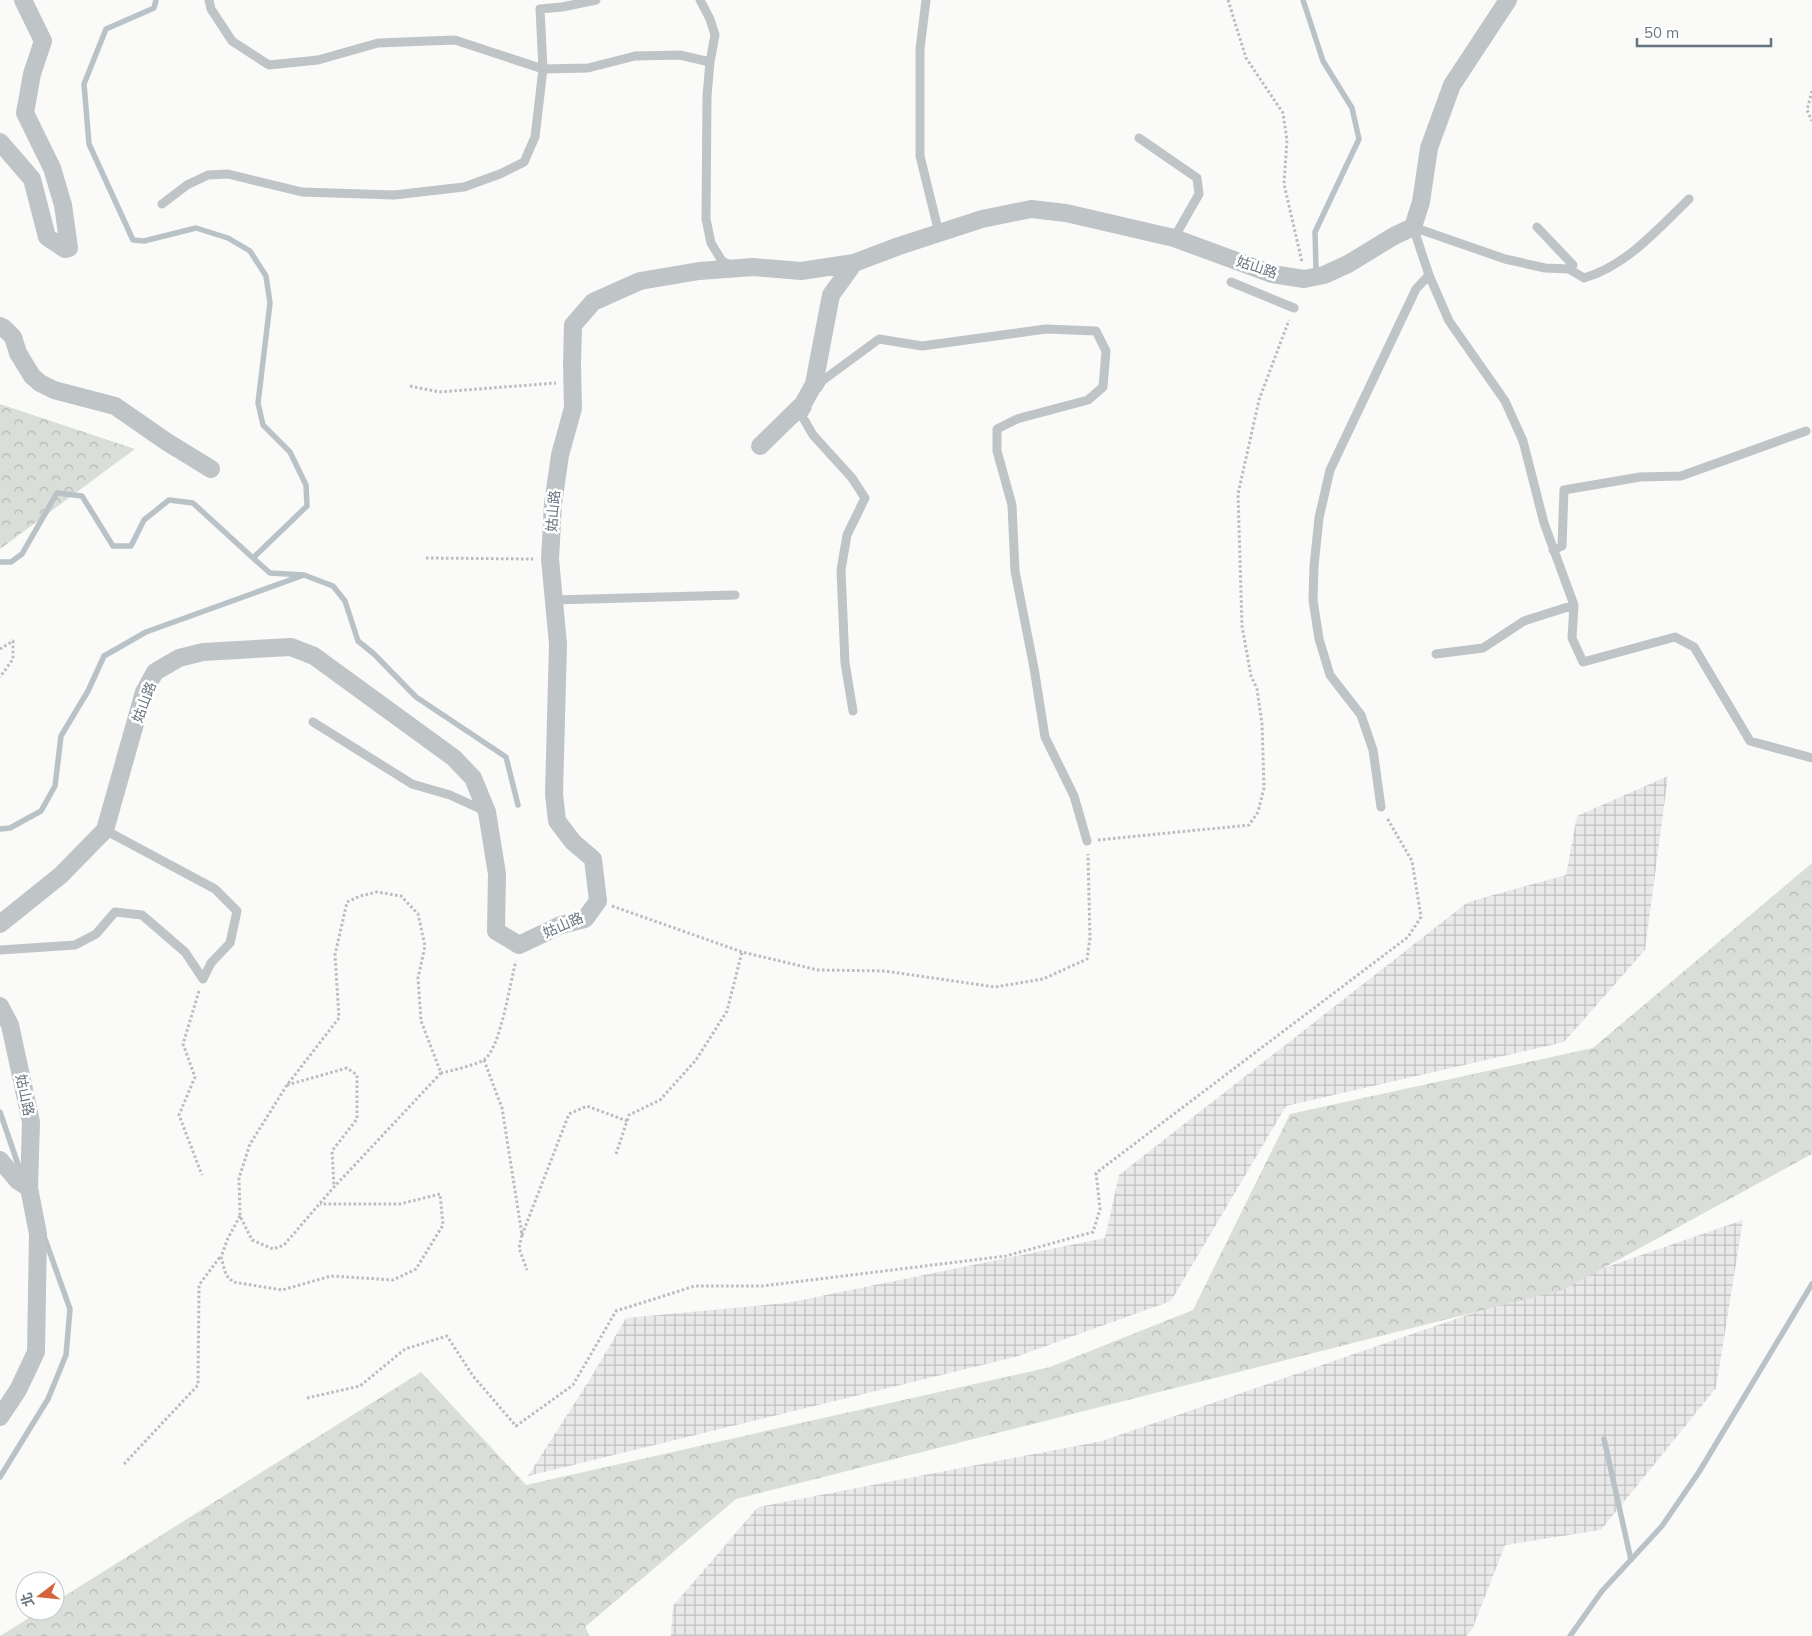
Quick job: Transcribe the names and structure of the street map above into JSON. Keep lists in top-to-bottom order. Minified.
{"streets":{"street":["姑山路"]},"scale_bar":"50 m","north":"left"}
